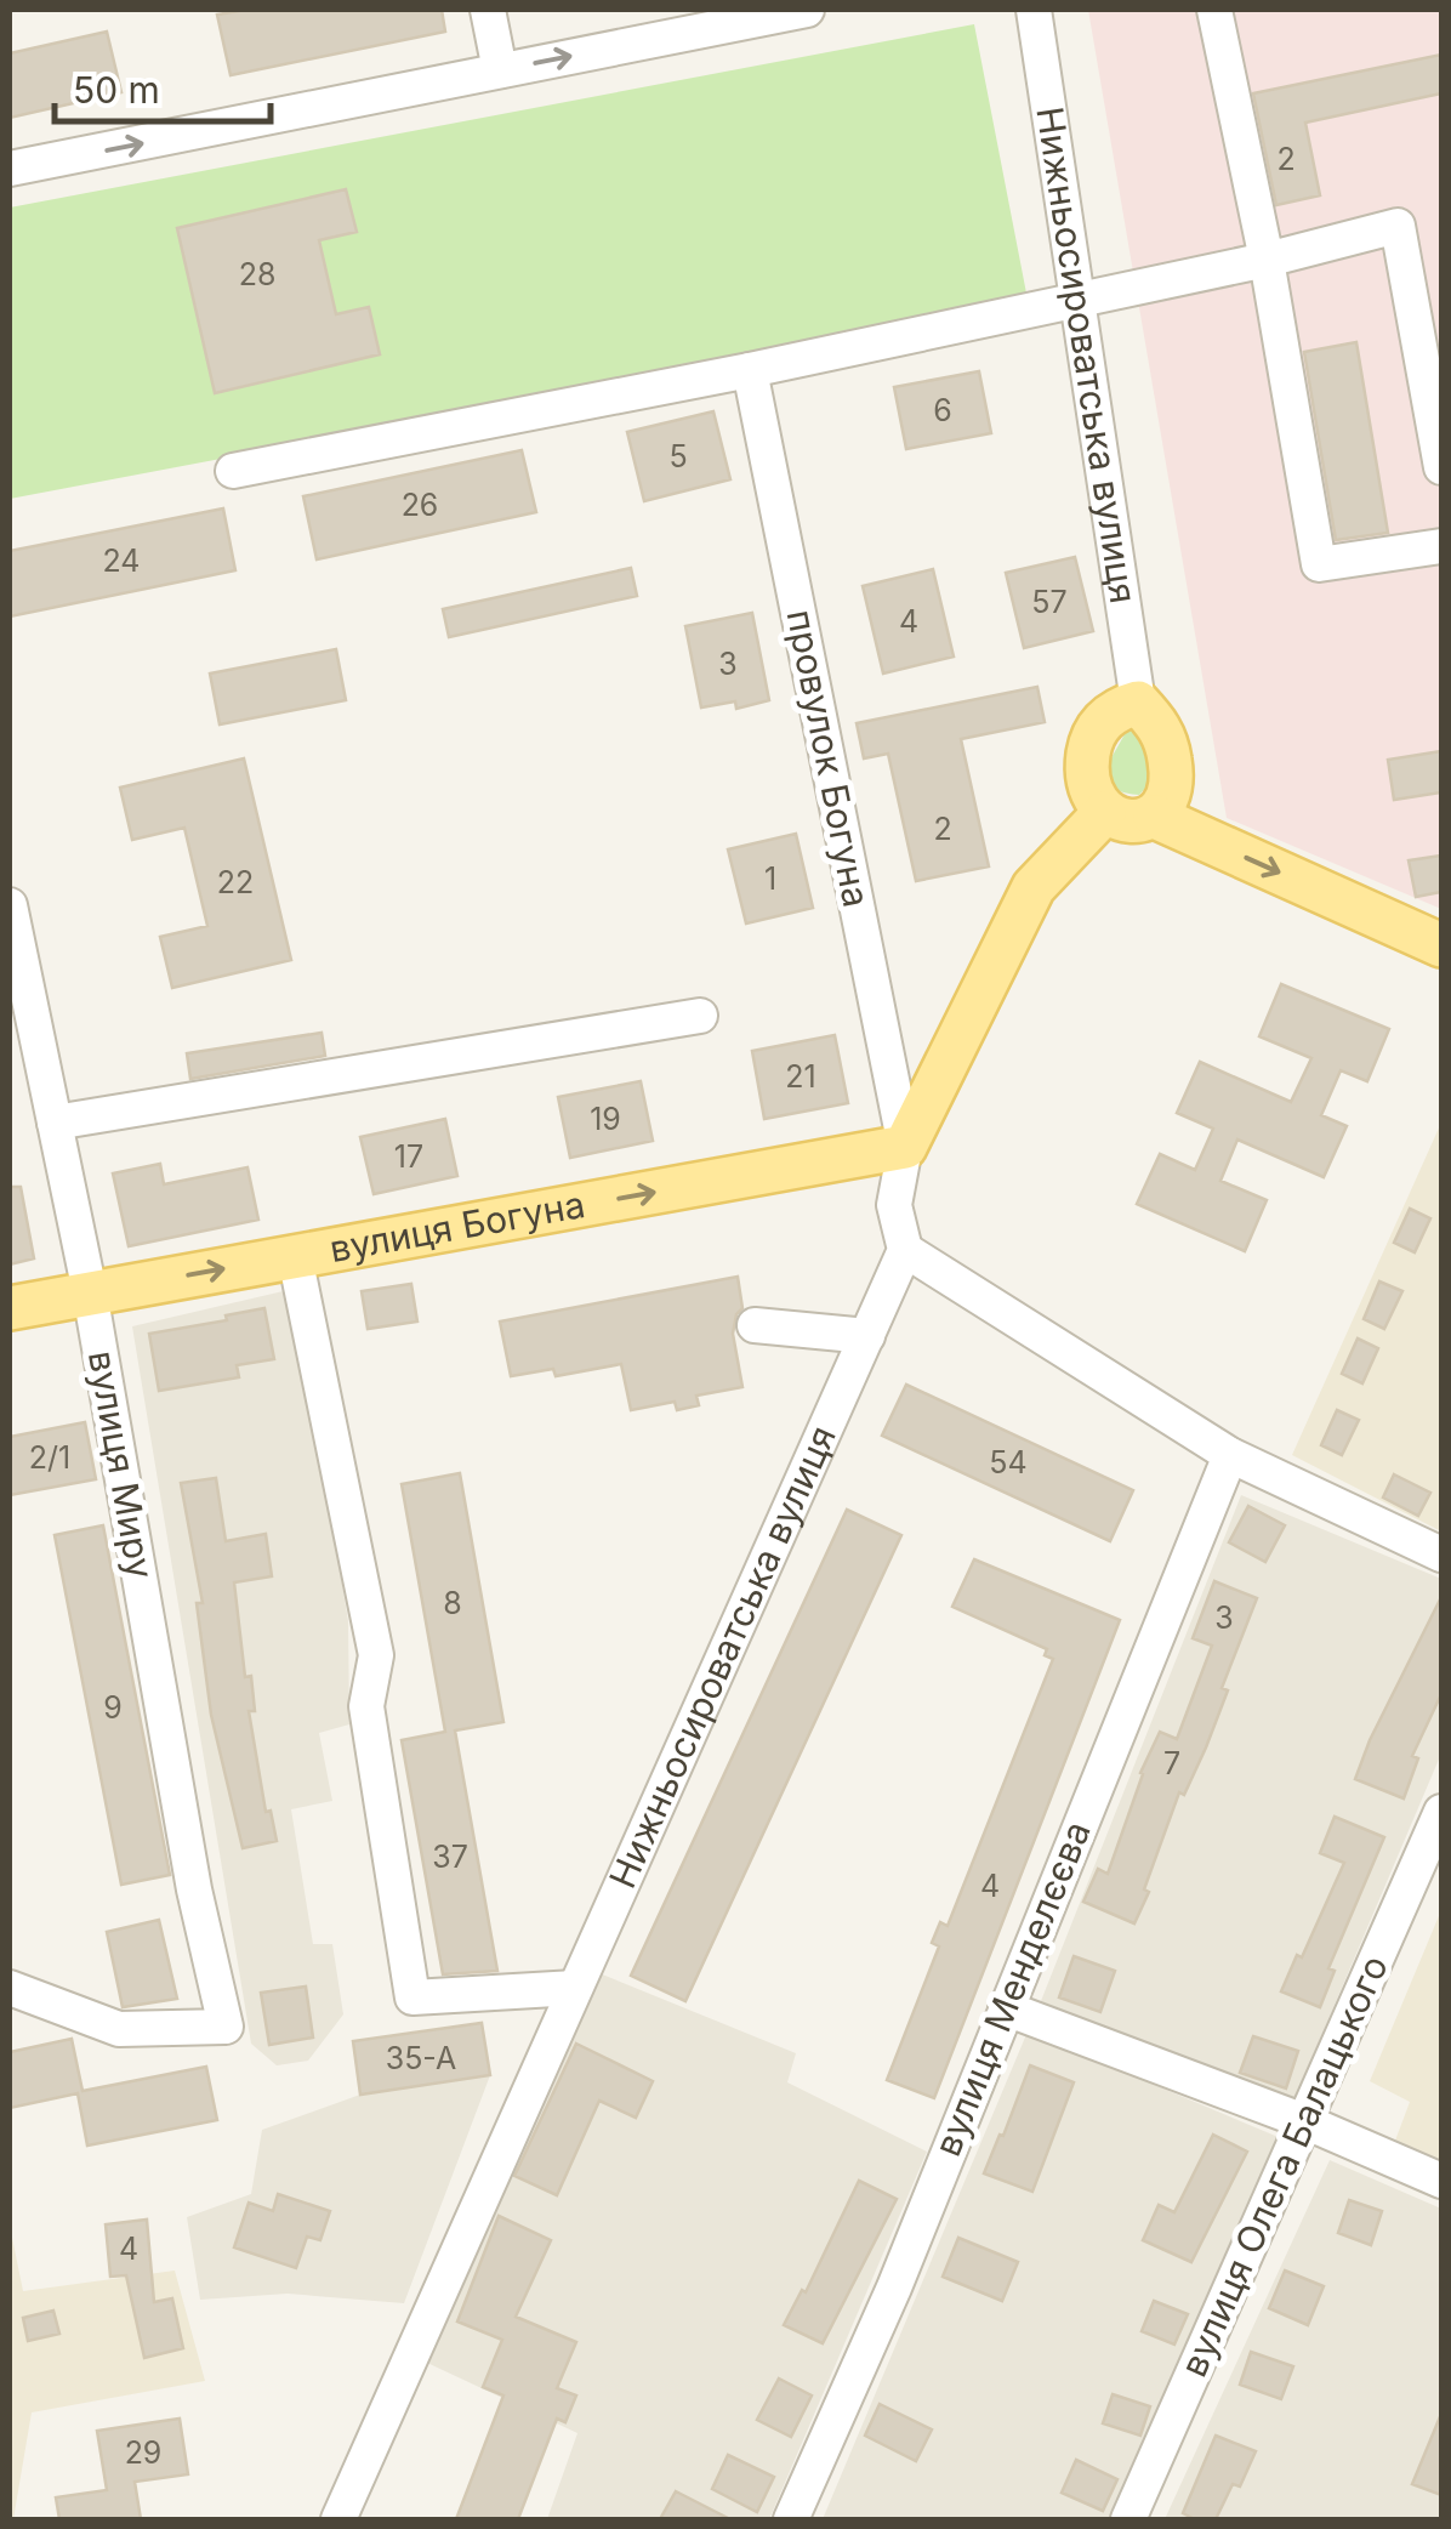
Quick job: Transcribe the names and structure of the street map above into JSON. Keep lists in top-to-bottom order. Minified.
{"streets":{"main road":["Нижньосироватська вулиця","вулиця Богуна"],"street":["провулок Богуна","вулиця Миру","вулиця Менделєєва","вулиця Олега Балацького"]},"crossings":[["провулок Богуна","вулиця Богуна"],["вулиця Богуна","вулиця Миру"]],"one_way":["вулиця Богуна"],"house_numbers":["2","28","6","5","26","24","57","4","3","2","1","22","21","19","17","2/1","54","8","3","9","7","37","4","35-А","4","29"],"scale_bar":"50 m"}
